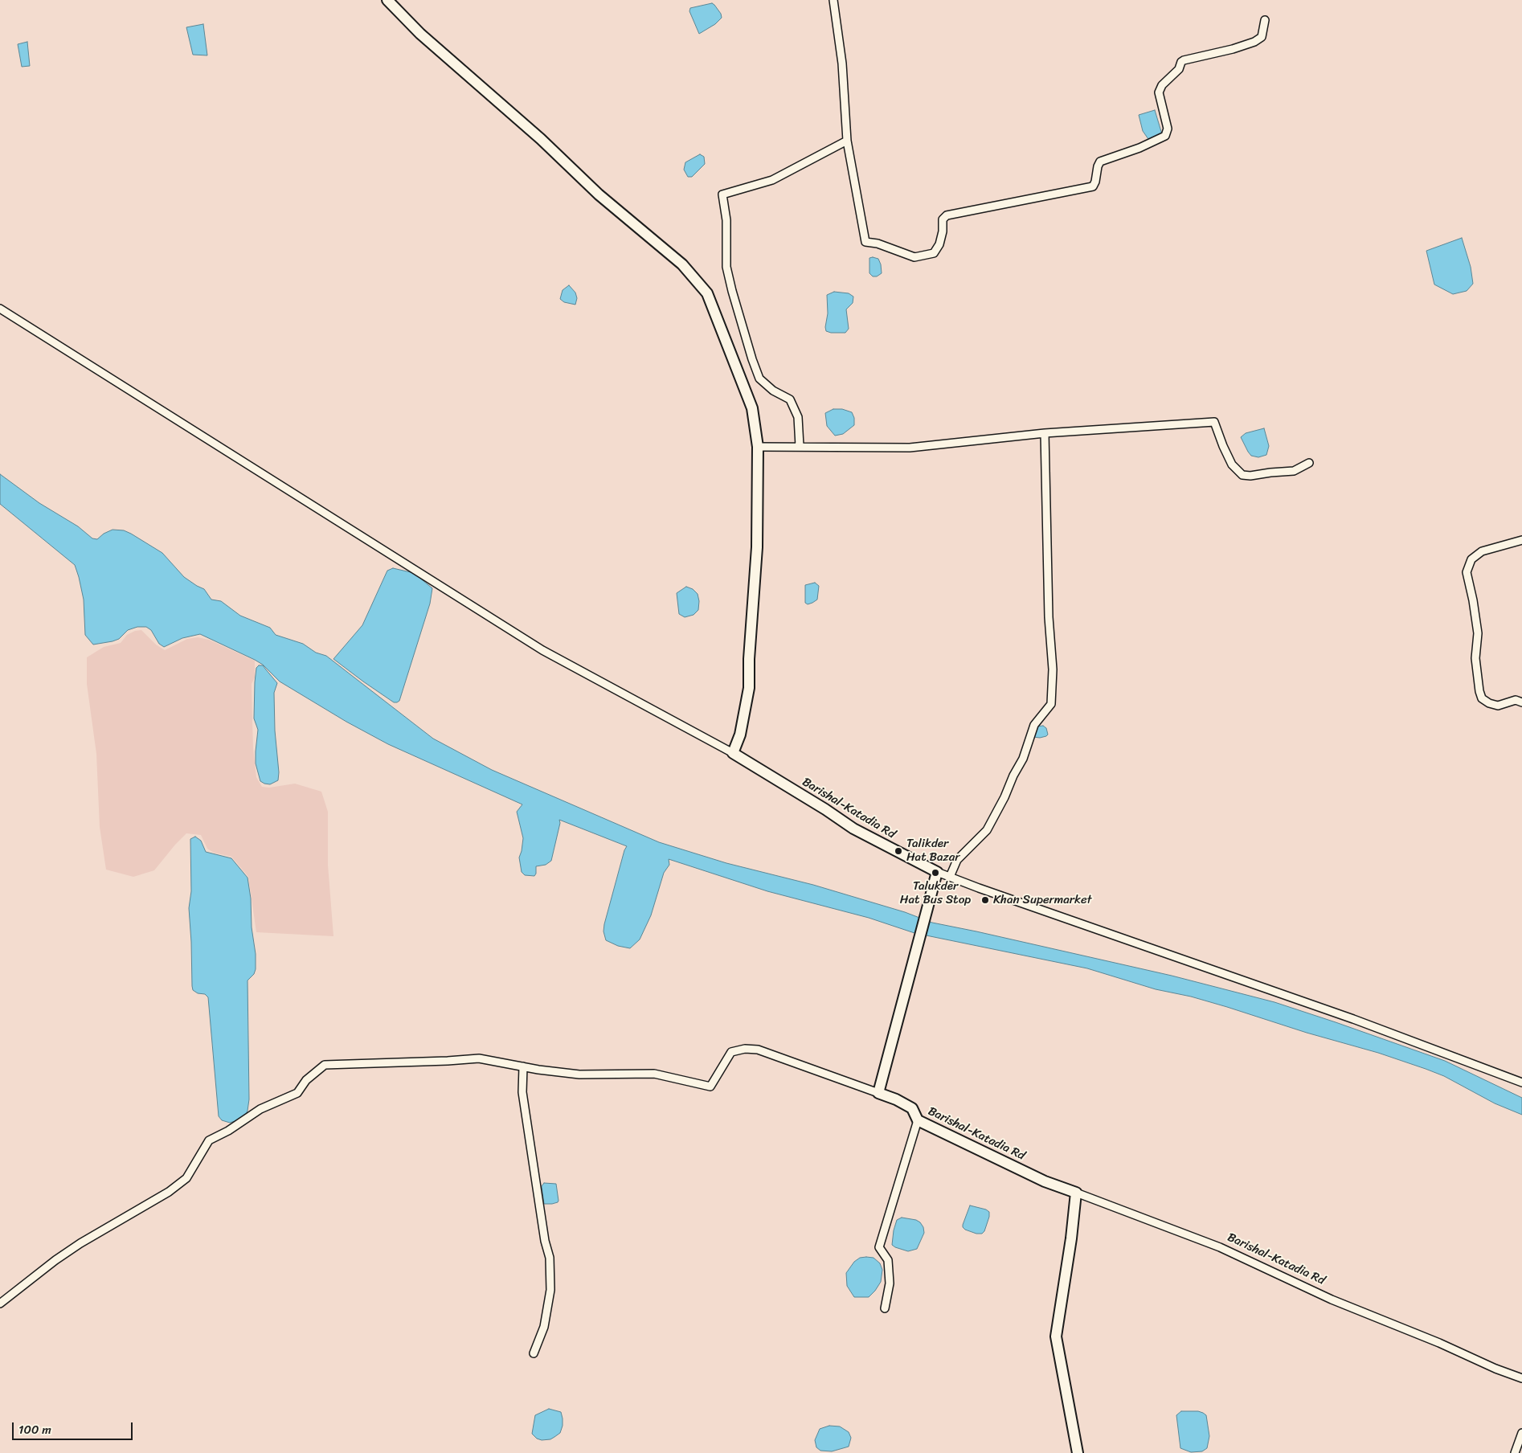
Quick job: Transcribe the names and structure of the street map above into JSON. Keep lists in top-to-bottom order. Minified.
{"streets":{"main road":["Barishal-Katadia Rd"]},"places":["Talikder Hat Bazar","Talukder Hat Bus Stop","Khan Supermarket"],"scale_bar":"100 m"}
